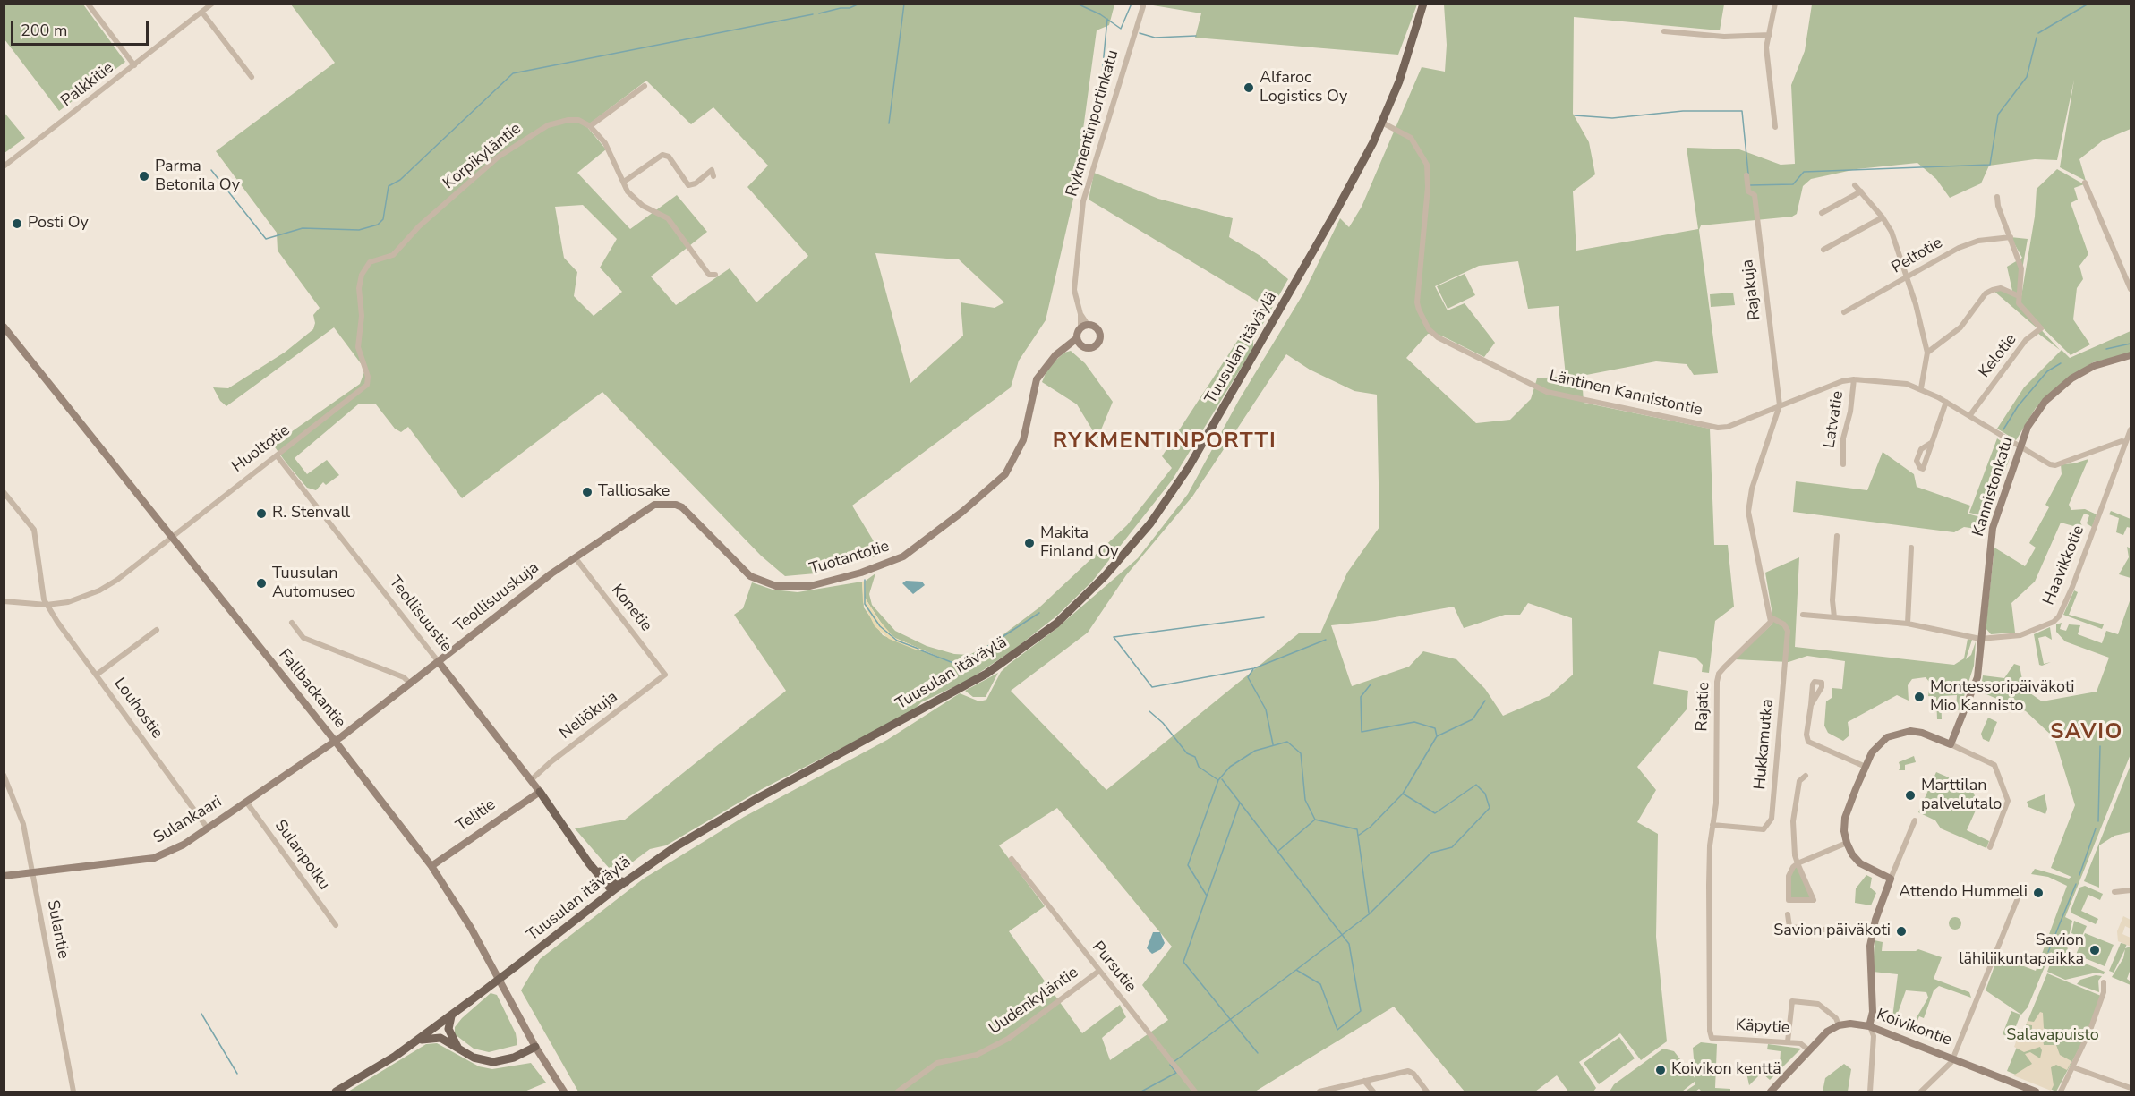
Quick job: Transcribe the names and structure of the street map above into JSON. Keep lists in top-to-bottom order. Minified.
{"streets":{"main road":["Tuusulan itäväylä"],"street":["Palkkitie","Rykmentinportinkatu","Korpikyläntie","Peltotie","Rajakuja","Kelotie","Läntinen Kannistontie","Latvatie","Huoltotie","Kannistonkatu","Tuotantotie","Haavikkotie","Teollisuuskuja","Konetie","Teollisuustie","Fallbackantie","Rajatie","Louhostie","Neliökuja","Hukkamutka","Telitie","Sulankaari","Sulanpolku","Sulantie","Pursutie","Uudenkyläntie","Käpytie","Koivikontie"]},"crossings":[["Korpikyläntie","Huoltotie"],["Rajakuja","Läntinen Kannistontie"],["Tuusulan itäväylä","Läntinen Kannistontie"],["Läntinen Kannistontie","Latvatie"],["Huoltotie","Teollisuustie"],["Huoltotie","Fallbackantie"],["Huoltotie","Louhostie"],["Kannistonkatu","Haavikkotie"],["Tuotantotie","Teollisuuskuja"],["Tuotantotie","Konetie"],["Teollisuuskuja","Konetie"],["Teollisuuskuja","Teollisuustie"],["Konetie","Neliökuja"],["Teollisuustie","Neliökuja"],["Teollisuustie","Telitie"],["Fallbackantie","Telitie"],["Fallbackantie","Sulankaari"],["Rajatie","Hukkamutka"],["Rajatie","Käpytie"],["Louhostie","Sulankaari"],["Sulankaari","Sulanpolku"],["Sulankaari","Sulantie"],["Pursutie","Uudenkyläntie"]],"districts":["RYKMENTINPORTTI","SAVIO"],"parks":["Salavapuisto"],"places":["Alfaroc Logistics Oy","Parma Betonila Oy","Posti Oy","Talliosake","R. Stenvall","Makita Finland Oy","Tuusulan Automuseo","Montessoripäiväkoti Mio Kannisto","Marttilan palvelutalo","Attendo Hummeli","Savion päiväkoti","Savion lähiliikuntapaikka","Koivikon kenttä"],"scale_bar":"200 m"}
